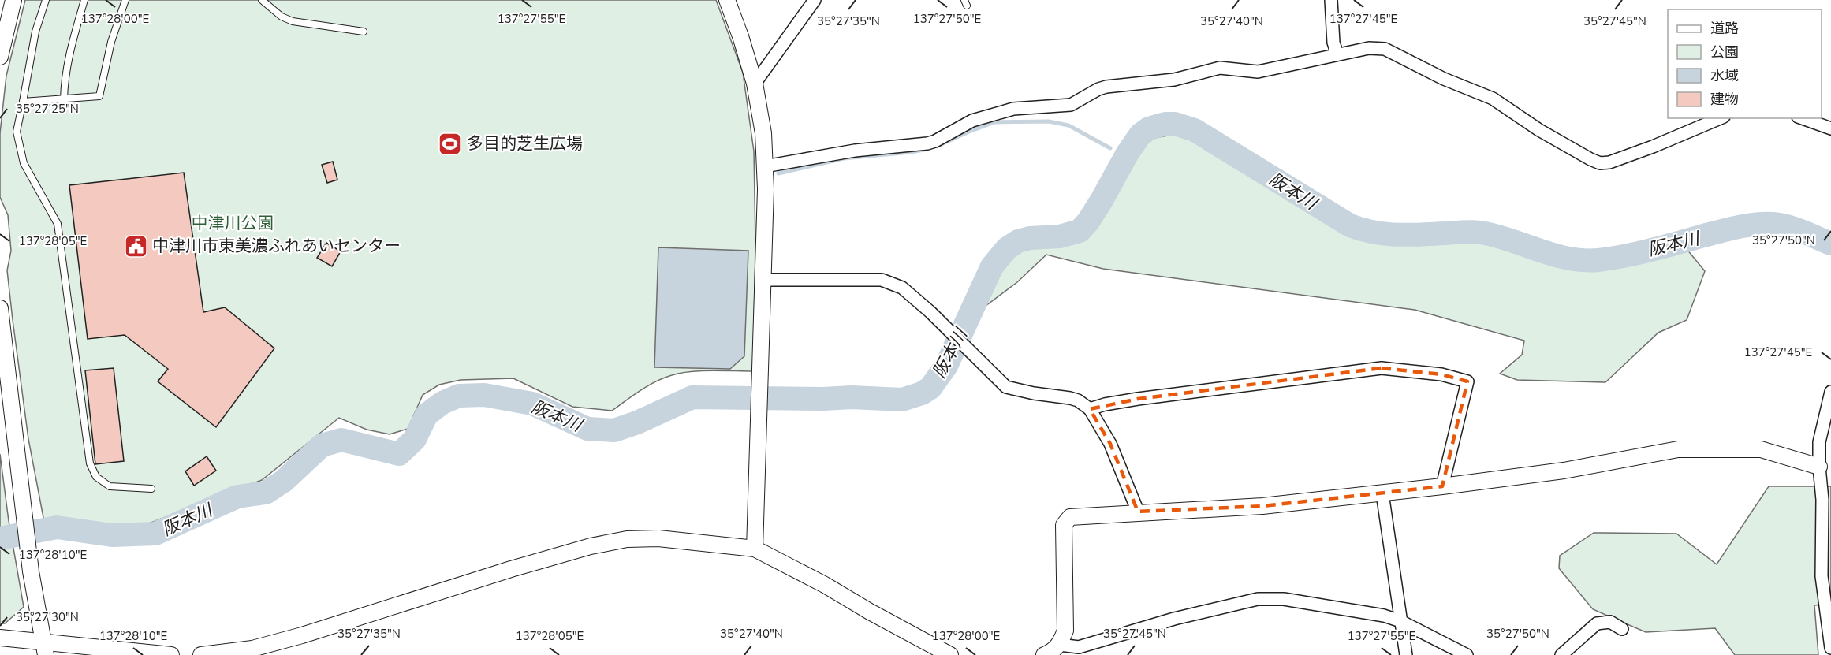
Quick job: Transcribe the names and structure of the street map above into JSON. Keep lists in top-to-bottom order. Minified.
{"water":["阪本川"],"parks":["中津川公園"],"places":{"sports":["多目的芝生広場"],"public building":["中津川市東美濃ふれあいセンター"]},"legend":["道路","公園","水域","建物"],"coordinates":["137°28'00\"E","137°27'55\"E","137°27'50\"E","137°27'45\"E","35°27'35\"N","35°27'40\"N","35°27'45\"N","35°27'25\"N","35°27'50\"N","137°28'05\"E","137°28'10\"E","35°27'30\"N"]}
